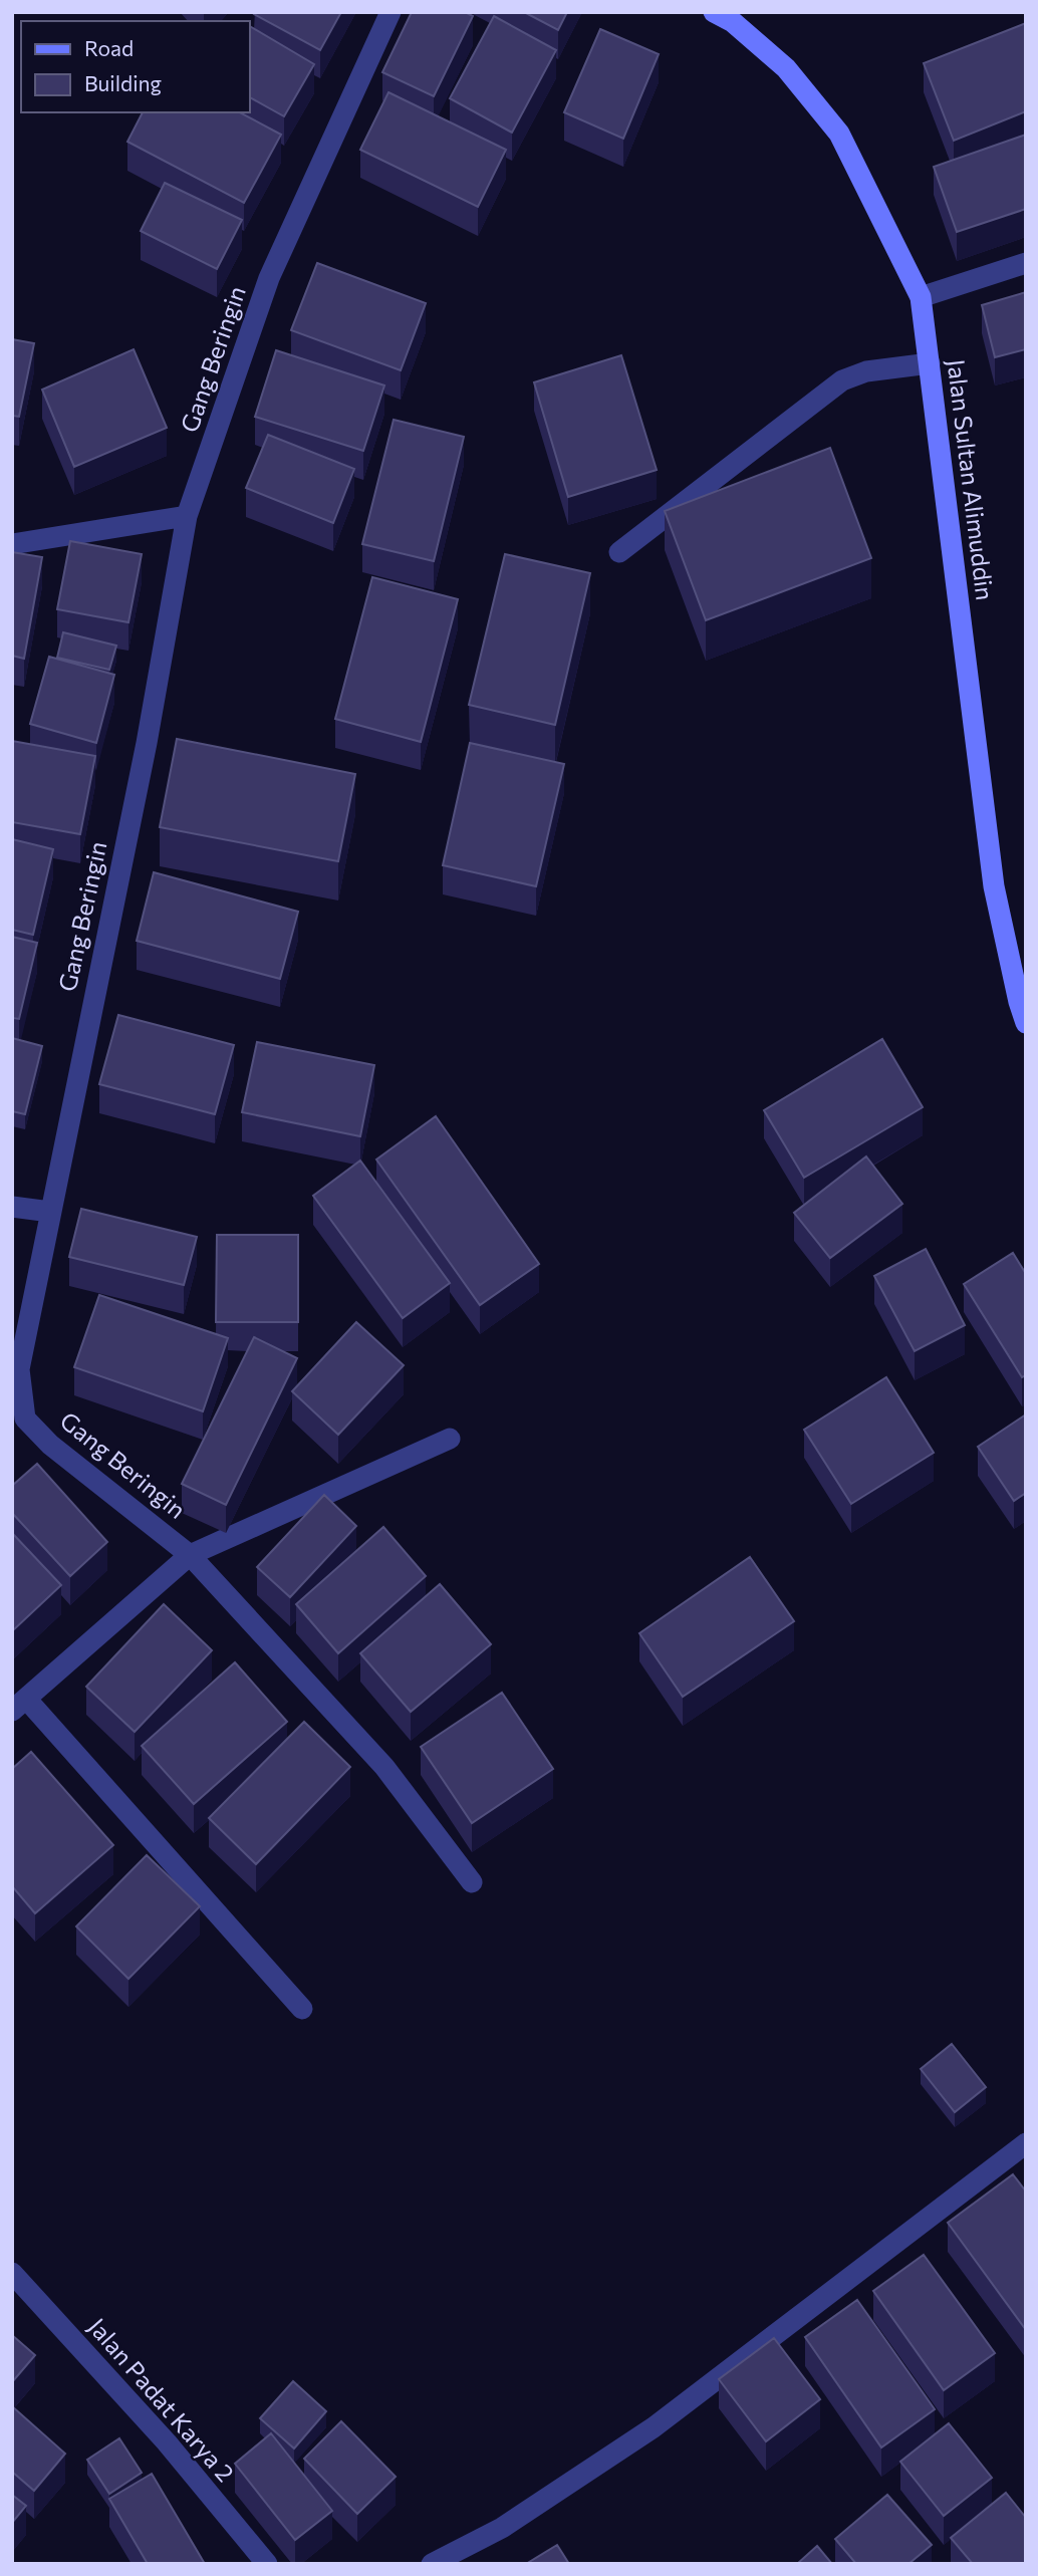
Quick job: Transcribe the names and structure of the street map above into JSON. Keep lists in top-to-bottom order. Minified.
{"streets":{"main road":["Jalan Sultan Alimuddin"],"street":["Gang Beringin","Jalan Padat Karya 2"]},"legend":["Road","Building"]}
